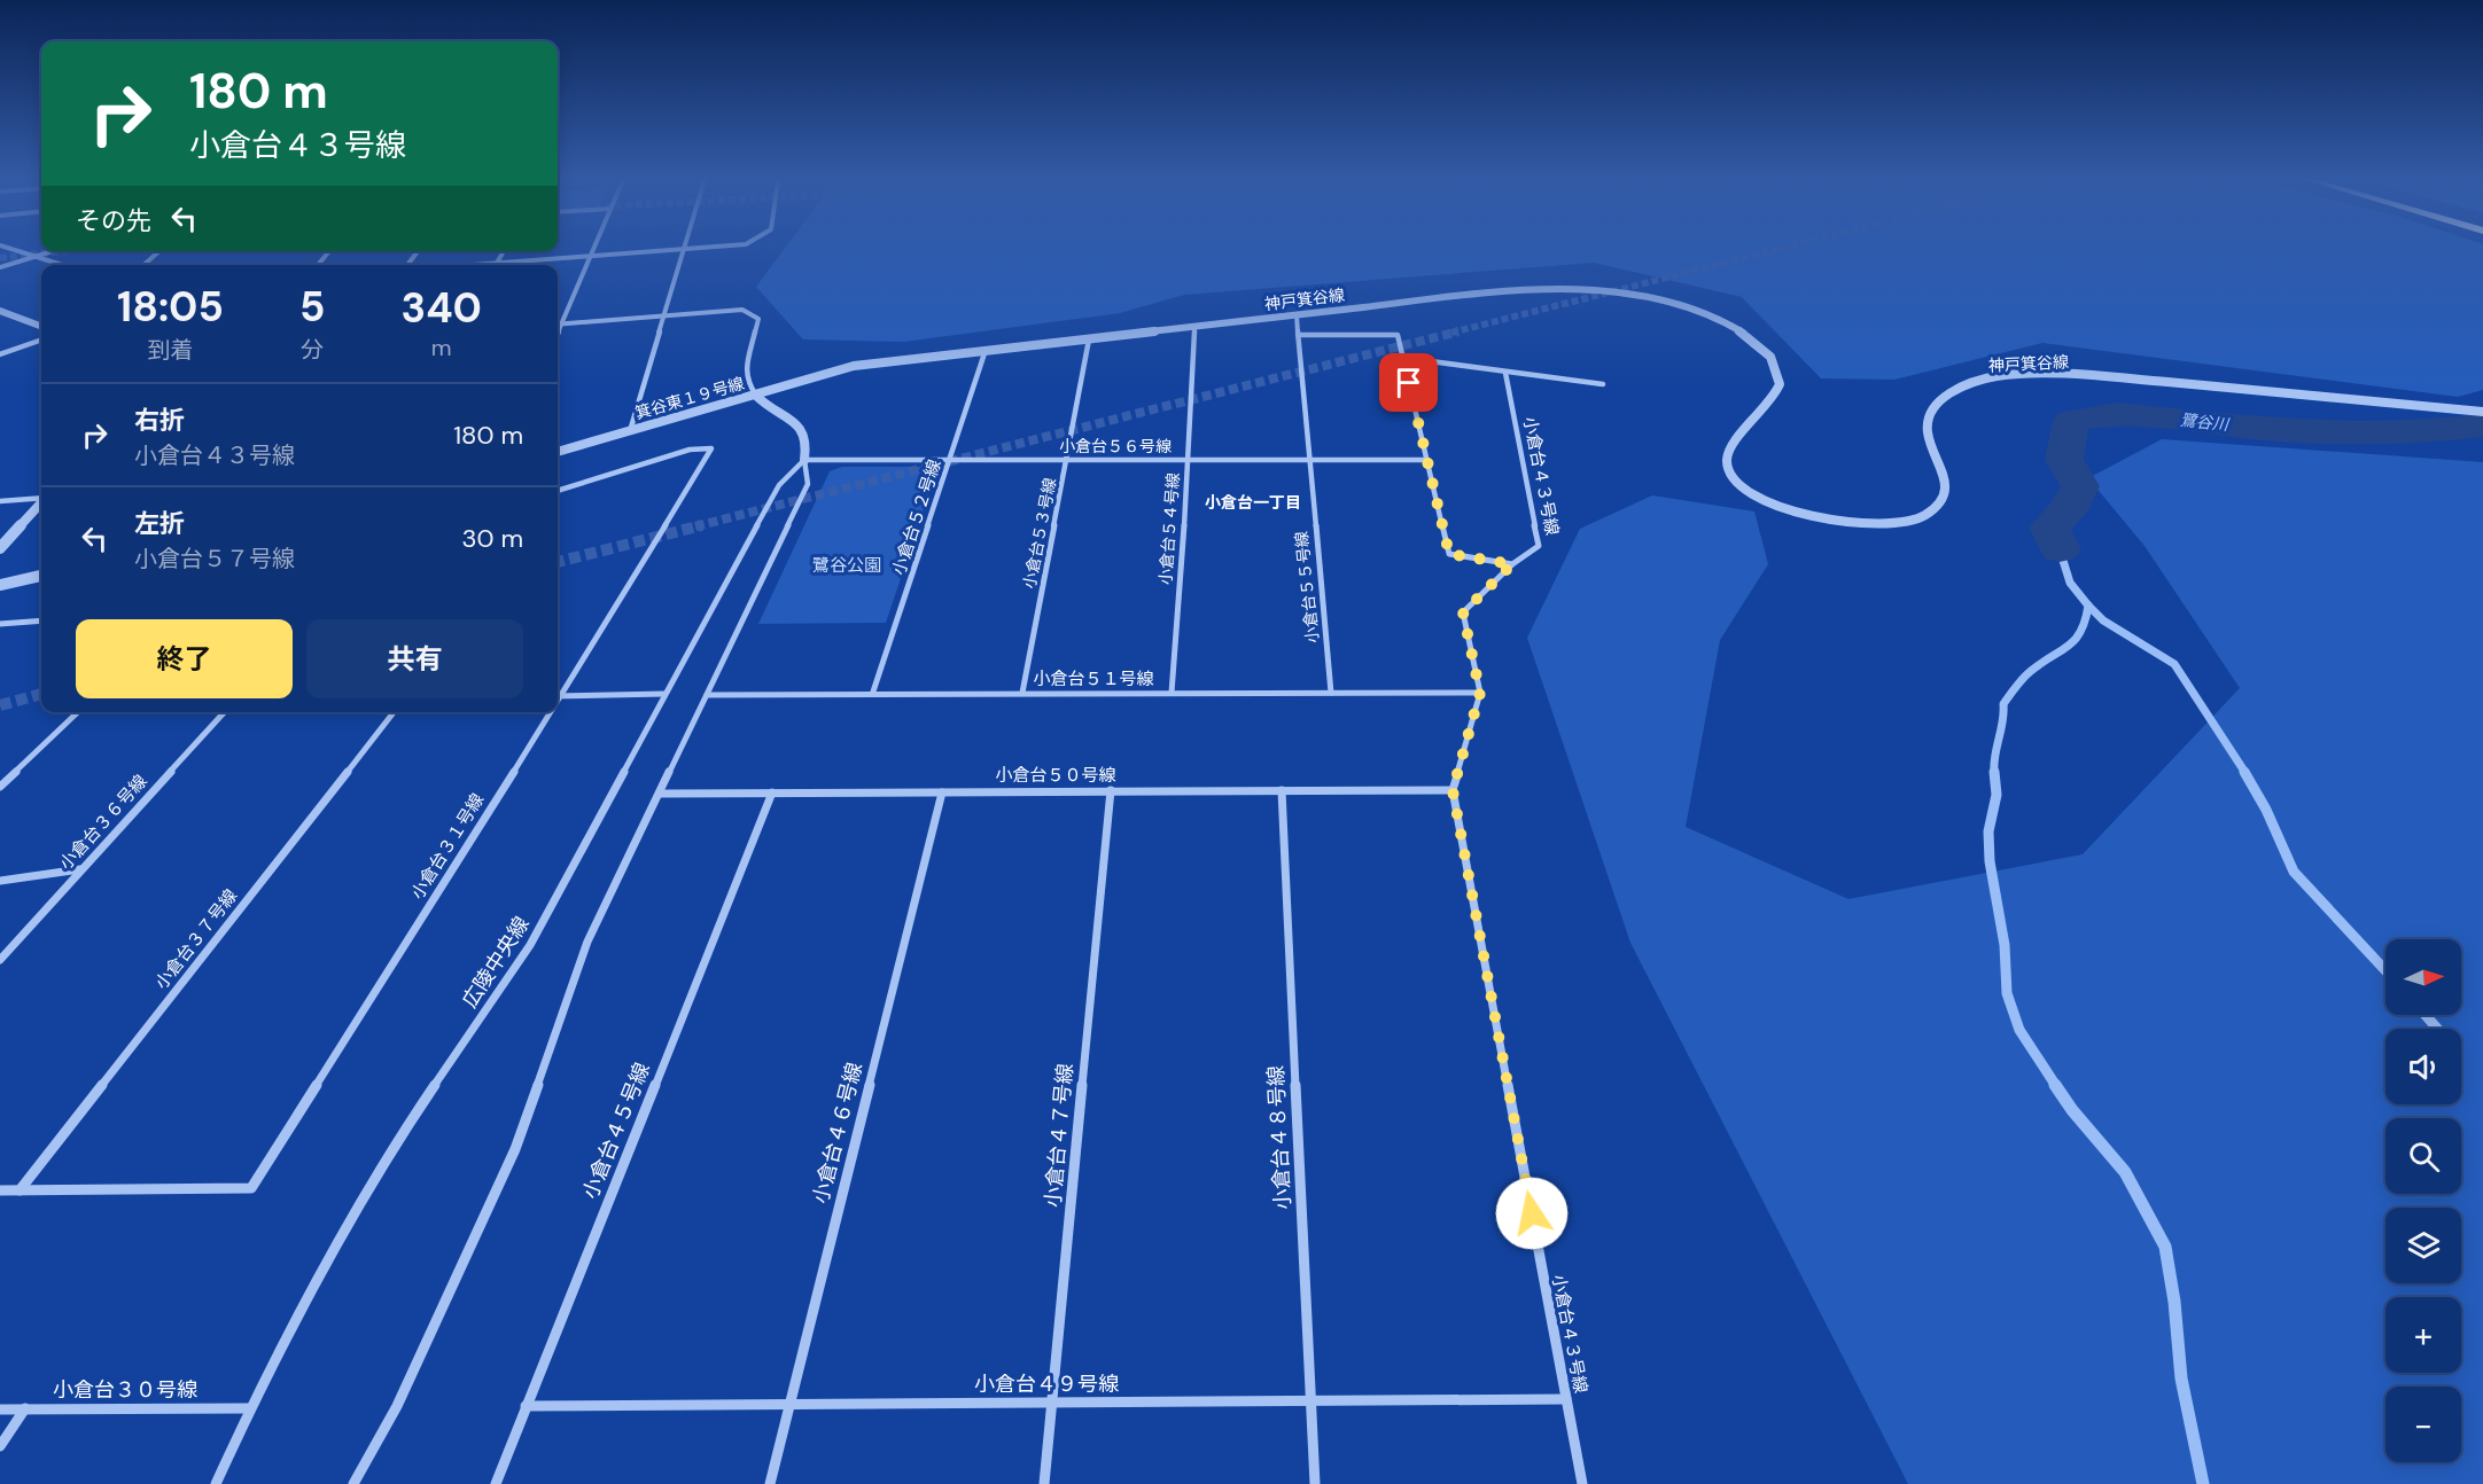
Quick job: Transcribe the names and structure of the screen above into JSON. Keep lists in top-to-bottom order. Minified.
{"streets":{"street":["神戸箕谷線","箕谷東１９号線","小倉台５６号線","小倉台４３号線","小倉台５２号線","小倉台５４号線","小倉台５３号線","小倉台５５号線","小倉台５１号線","小倉台５０号線","小倉台３６号線","小倉台３１号線","小倉台３７号線","広陵中央線","小倉台４５号線","小倉台４６号線","小倉台４７号線","小倉台４８号線","小倉台４９号線","小倉台３０号線"]},"crossings":[["神戸箕谷線","箕谷東１９号線"],["神戸箕谷線","小倉台５２号線"],["神戸箕谷線","小倉台５４号線"],["神戸箕谷線","小倉台５３号線"],["神戸箕谷線","小倉台５５号線"],["小倉台５６号線","小倉台５２号線"],["小倉台５６号線","小倉台５４号線"],["小倉台５６号線","小倉台５３号線"],["小倉台５６号線","小倉台５５号線"],["小倉台５６号線","広陵中央線"],["小倉台４３号線","小倉台５１号線"],["小倉台４３号線","小倉台５０号線"],["小倉台４３号線","小倉台４９号線"],["小倉台５２号線","小倉台５１号線"],["小倉台５４号線","小倉台５１号線"],["小倉台５３号線","小倉台５１号線"],["小倉台５５号線","小倉台５１号線"],["小倉台５０号線","小倉台４５号線"],["小倉台５０号線","小倉台４６号線"],["小倉台５０号線","小倉台４７号線"],["小倉台５０号線","小倉台４８号線"],["小倉台３１号線","小倉台３７号線"],["広陵中央線","小倉台３０号線"],["小倉台４５号線","小倉台４９号線"],["小倉台４６号線","小倉台４９号線"],["小倉台４７号線","小倉台４９号線"],["小倉台４８号線","小倉台４９号線"]],"districts":["小倉台一丁目"],"water":["鷺谷川"],"parks":["鷺谷公園"],"north":"right","page":{"turn":["180 m","小倉台４３号線"],"then":"その先","eta":["18:05","到着","5","分","340","m"],"list":[{"name":"右折","note":"小倉台４３号線","value":"180 m"},{"name":"左折","note":"小倉台５７号線","value":"30 m"}],"buttons":["終了","共有"],"map_buttons":["+","−"]}}
